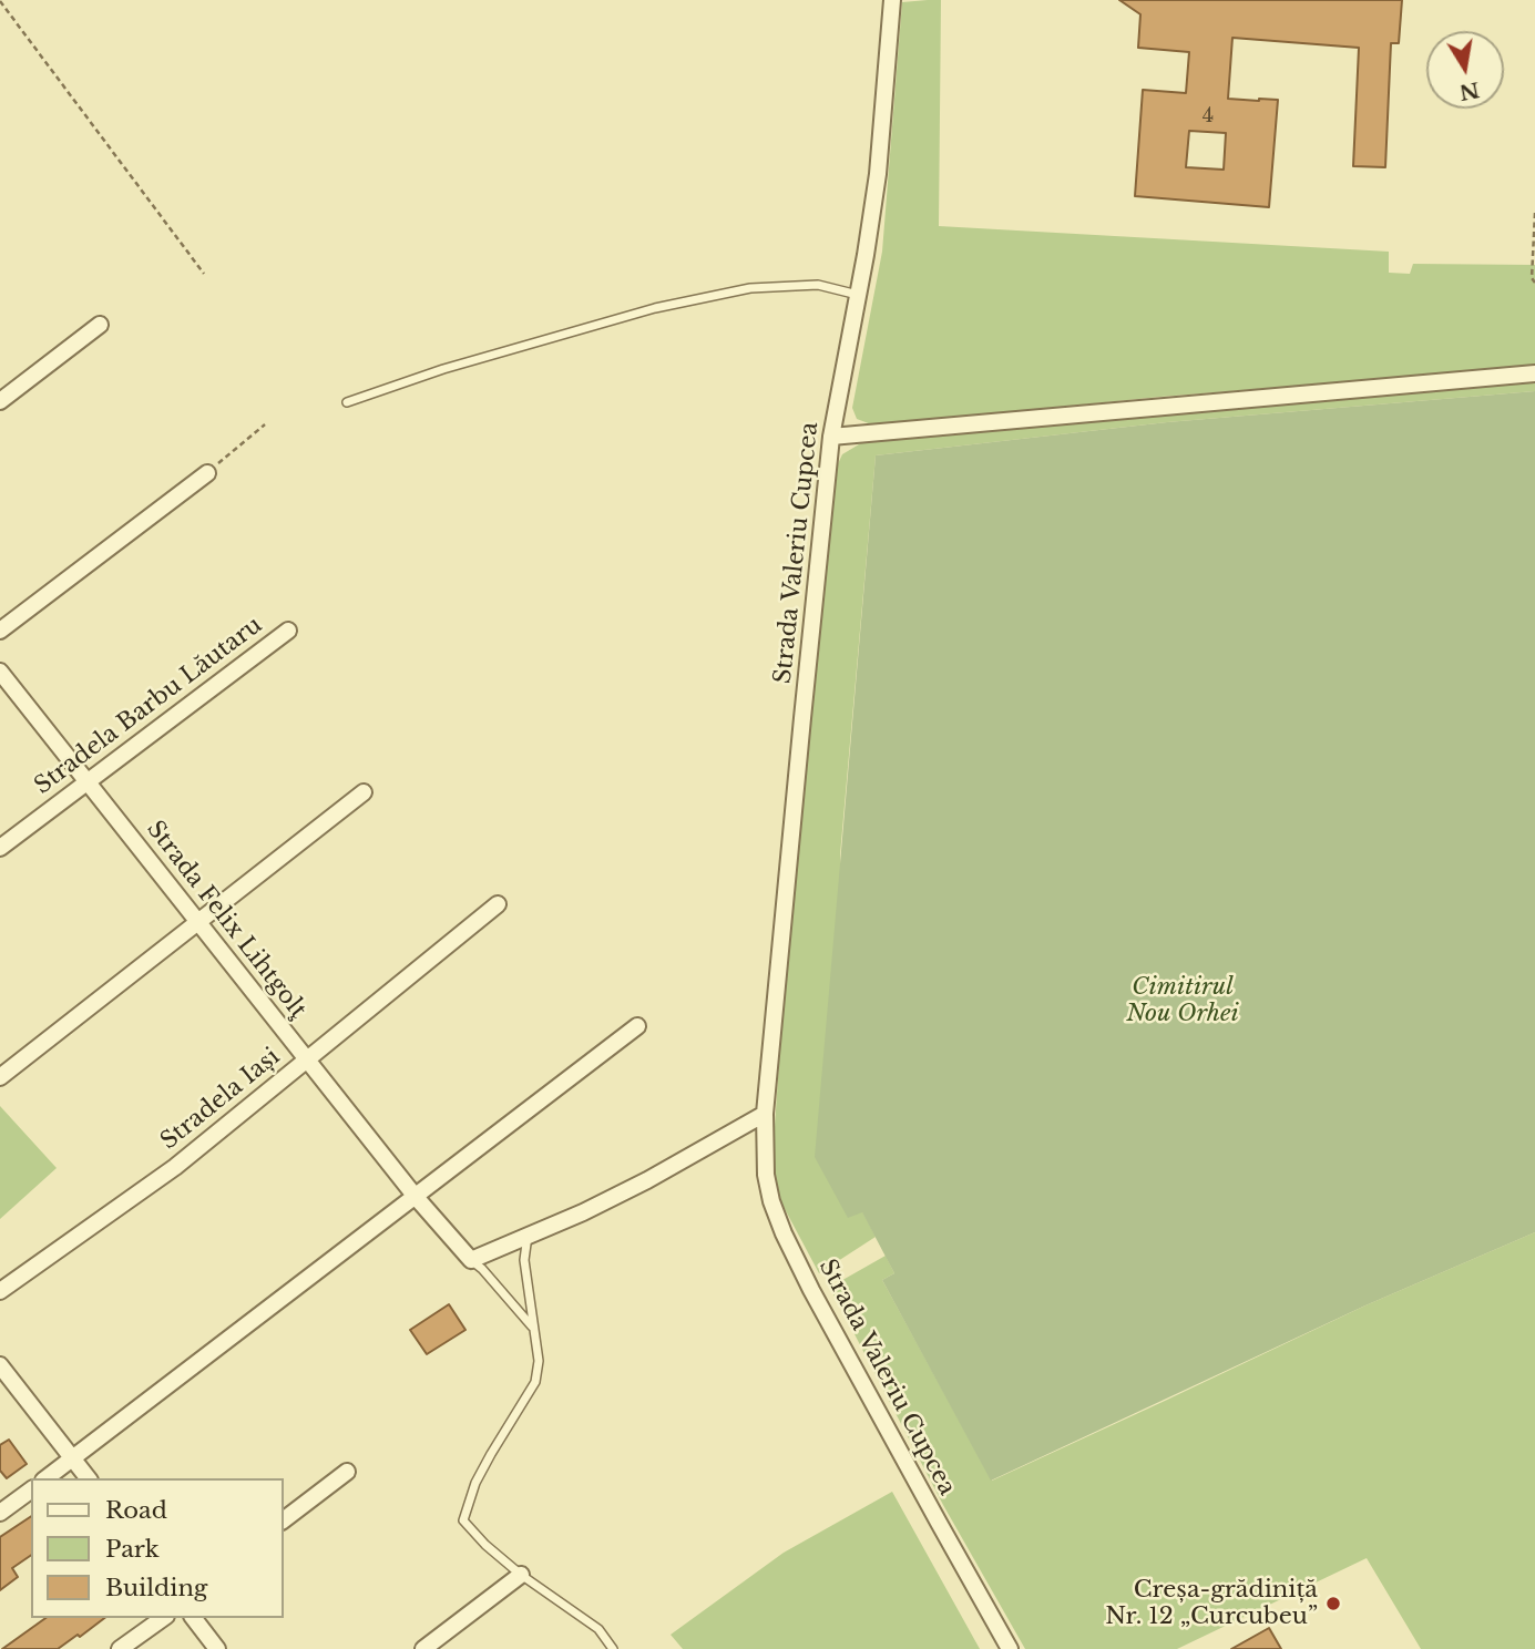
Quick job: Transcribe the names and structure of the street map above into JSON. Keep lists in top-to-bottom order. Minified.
{"streets":{"street":["Strada Valeriu Cupcea","Stradela Barbu Lăutaru","Strada Felix Lihtgolţ","Stradela Iași"]},"crossings":[["Stradela Barbu Lăutaru","Strada Felix Lihtgolţ"],["Strada Felix Lihtgolţ","Stradela Iași"]],"parks":["Cimitirul Nou Orhei"],"places":["Creșa-grădiniță Nr. 12 „Curcubeu”"],"house_numbers":["4"],"legend":["Road","Park","Building"],"north":"bottom"}
